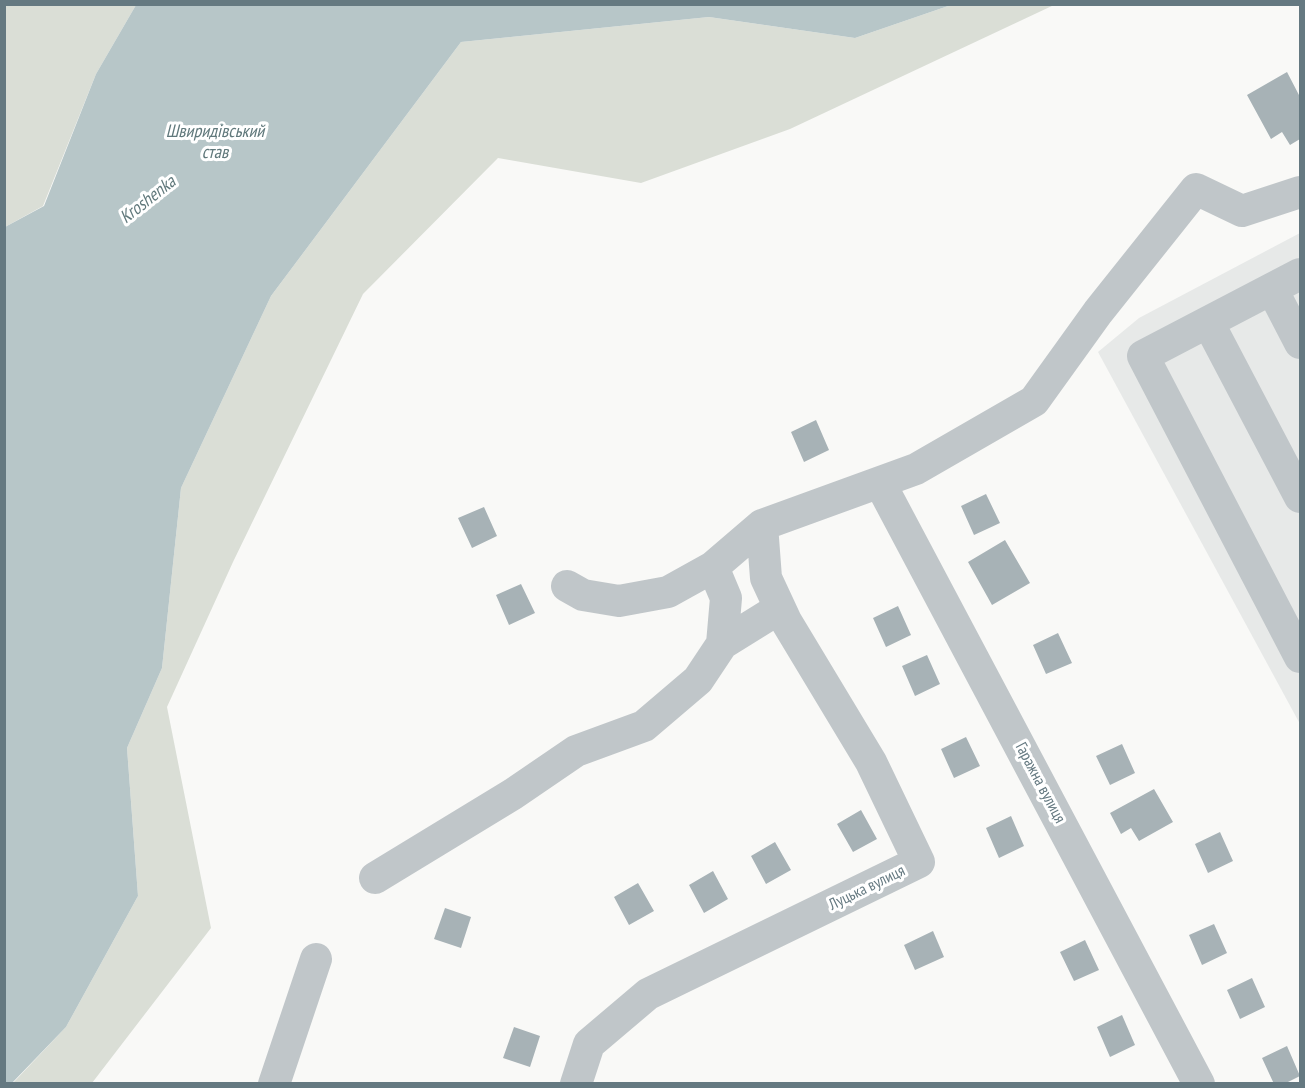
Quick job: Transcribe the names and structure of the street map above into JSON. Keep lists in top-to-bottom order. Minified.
{"streets":{"street":["Гаражна вулиця","Луцька вулиця"]},"water":["Швиридівський став","Kroshenka"]}
